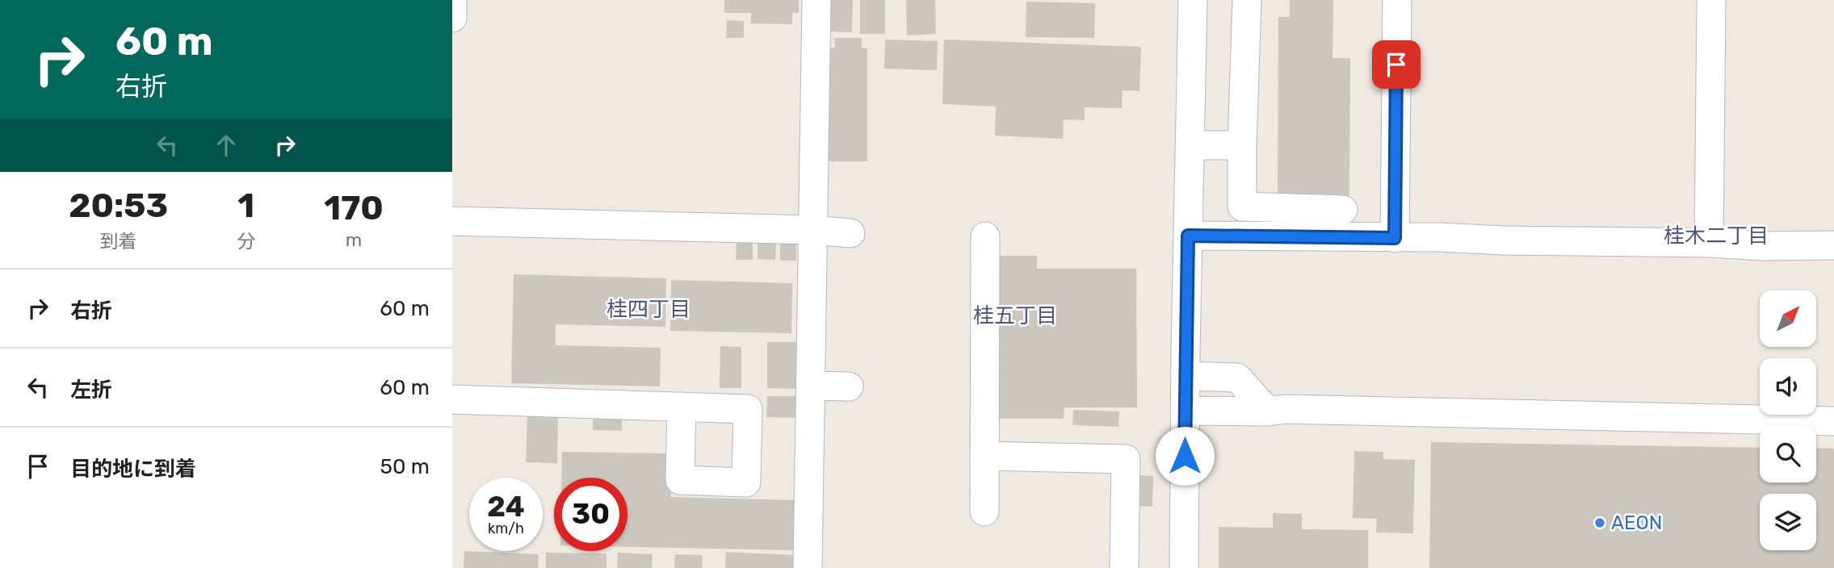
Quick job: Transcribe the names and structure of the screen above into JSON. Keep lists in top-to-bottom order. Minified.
{"districts":["桂木二丁目","桂四丁目","桂五丁目"],"places":["AEON"],"north":"top right","page":{"turn":["60 m","右折"],"eta":["20:53","到着","1","分","170","m"],"list":[{"name":"右折","value":"60 m"},{"name":"左折","value":"60 m"},{"name":"目的地に到着","value":"50 m"}],"speed":"24 km/h","limit":"30"}}
